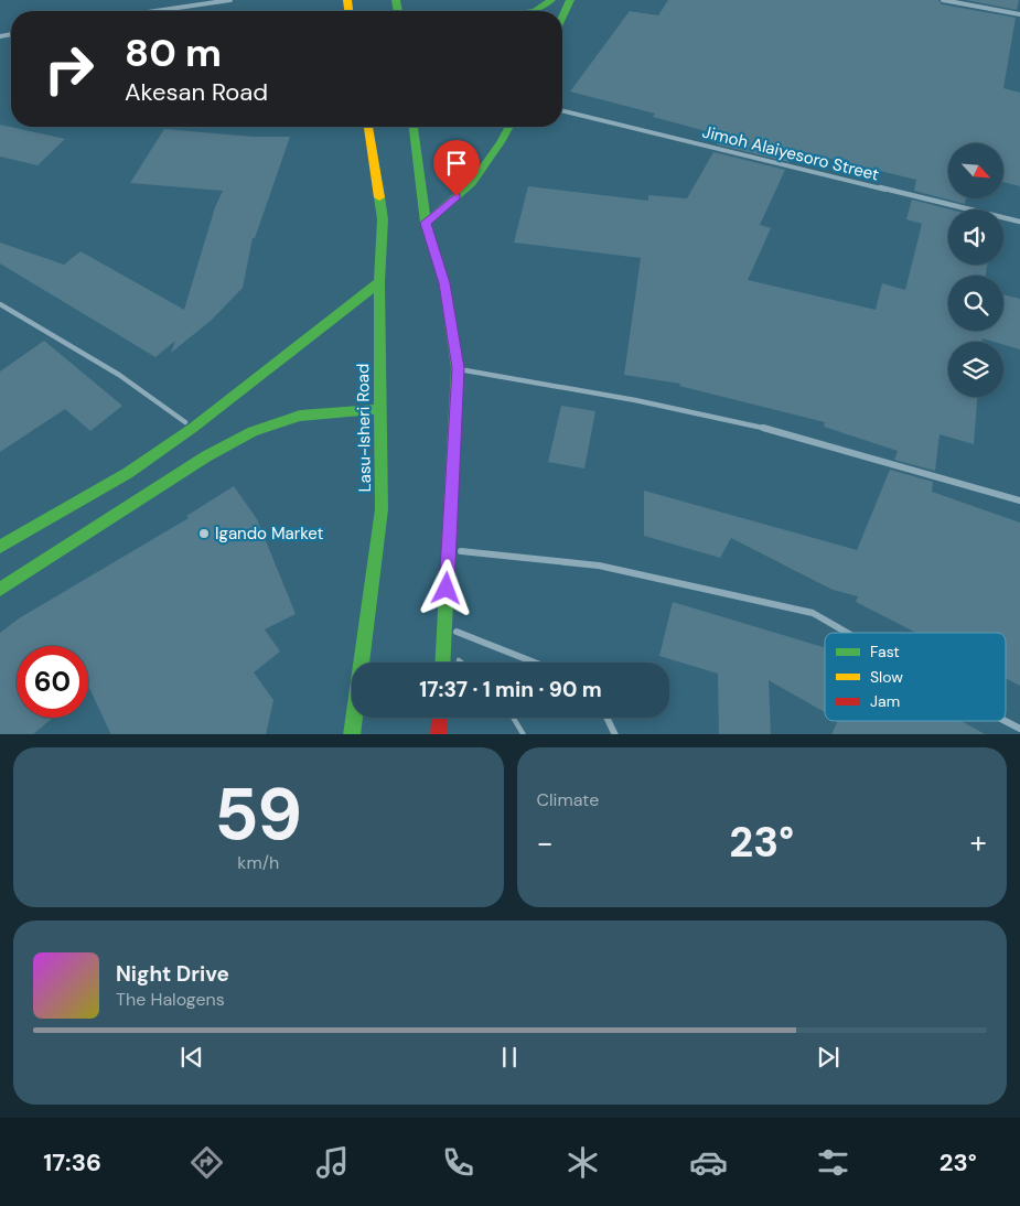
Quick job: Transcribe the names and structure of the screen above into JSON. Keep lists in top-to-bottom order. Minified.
{"streets":{"main road":["Lasu-Isheri Road"],"street":["Jimoh Alaiyesoro Street"]},"places":["Igando Market"],"legend":["Fast","Slow","Jam"],"north":"bottom right","page":{"turn":["80 m","Akesan Road"],"limit":"60","trip":"17:37 · 1 min · 90 m","tile":[["59","km/h"],"Climate"],"heat":["−","23°","+"],"song":["Night Drive","The Halogens"],"tabs":["17:36","23°"]}}
